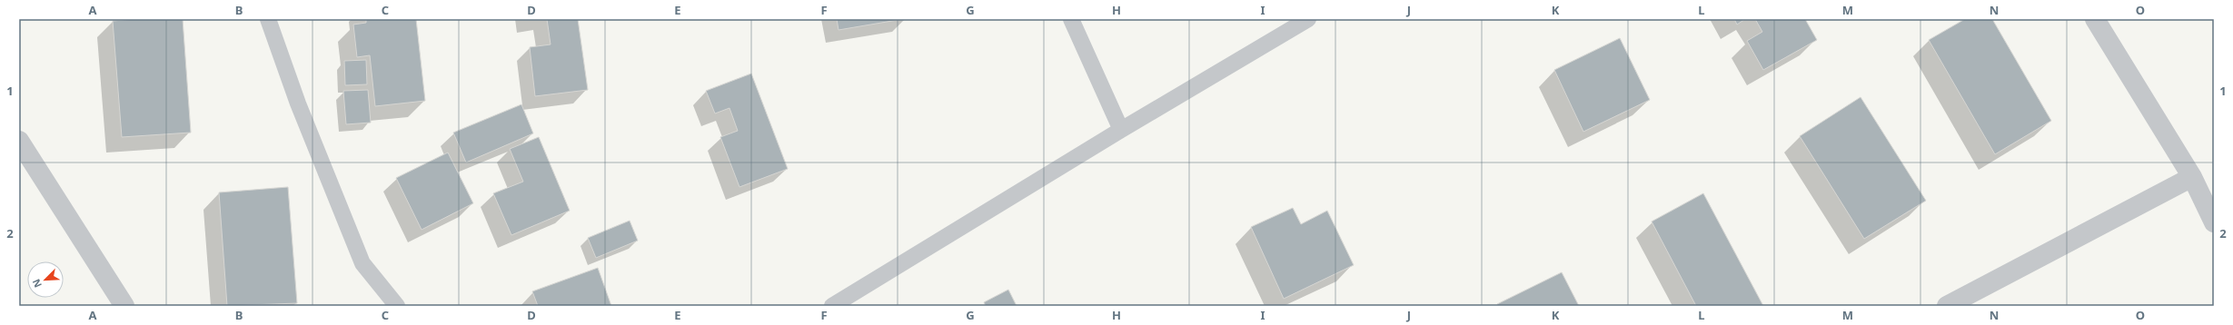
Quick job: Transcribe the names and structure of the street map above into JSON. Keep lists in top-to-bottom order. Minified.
{"north":"bottom left","grid":{"columns":["A","B","C","D","E","F","G","H","I","J","K","L","M","N","O"],"rows":["1","2"]}}
